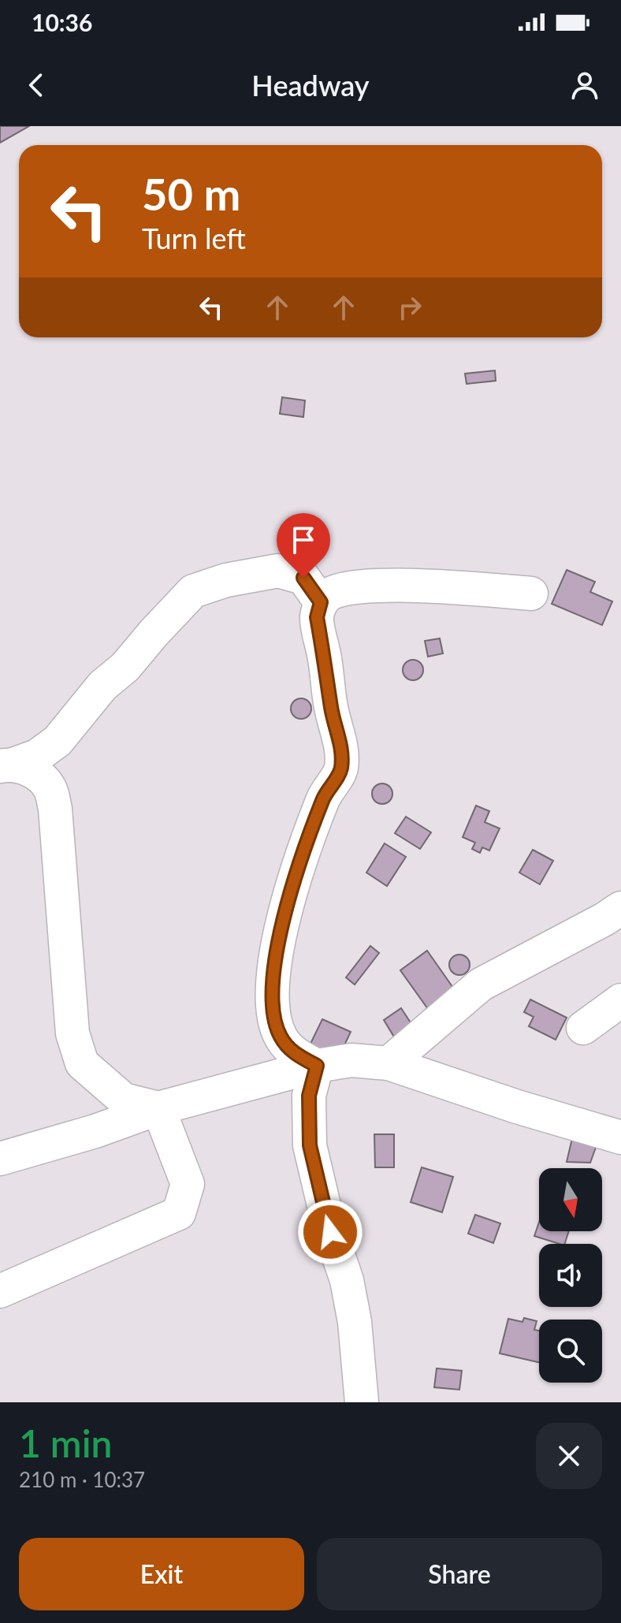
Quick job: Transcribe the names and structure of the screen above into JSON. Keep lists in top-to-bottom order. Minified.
{"north":"bottom","page":{"status":"10:36","header":"Headway","turn":["50 m","Turn left"],"heading":["1 min","210 m · 10:37"],"buttons":["Exit","Share"]}}
